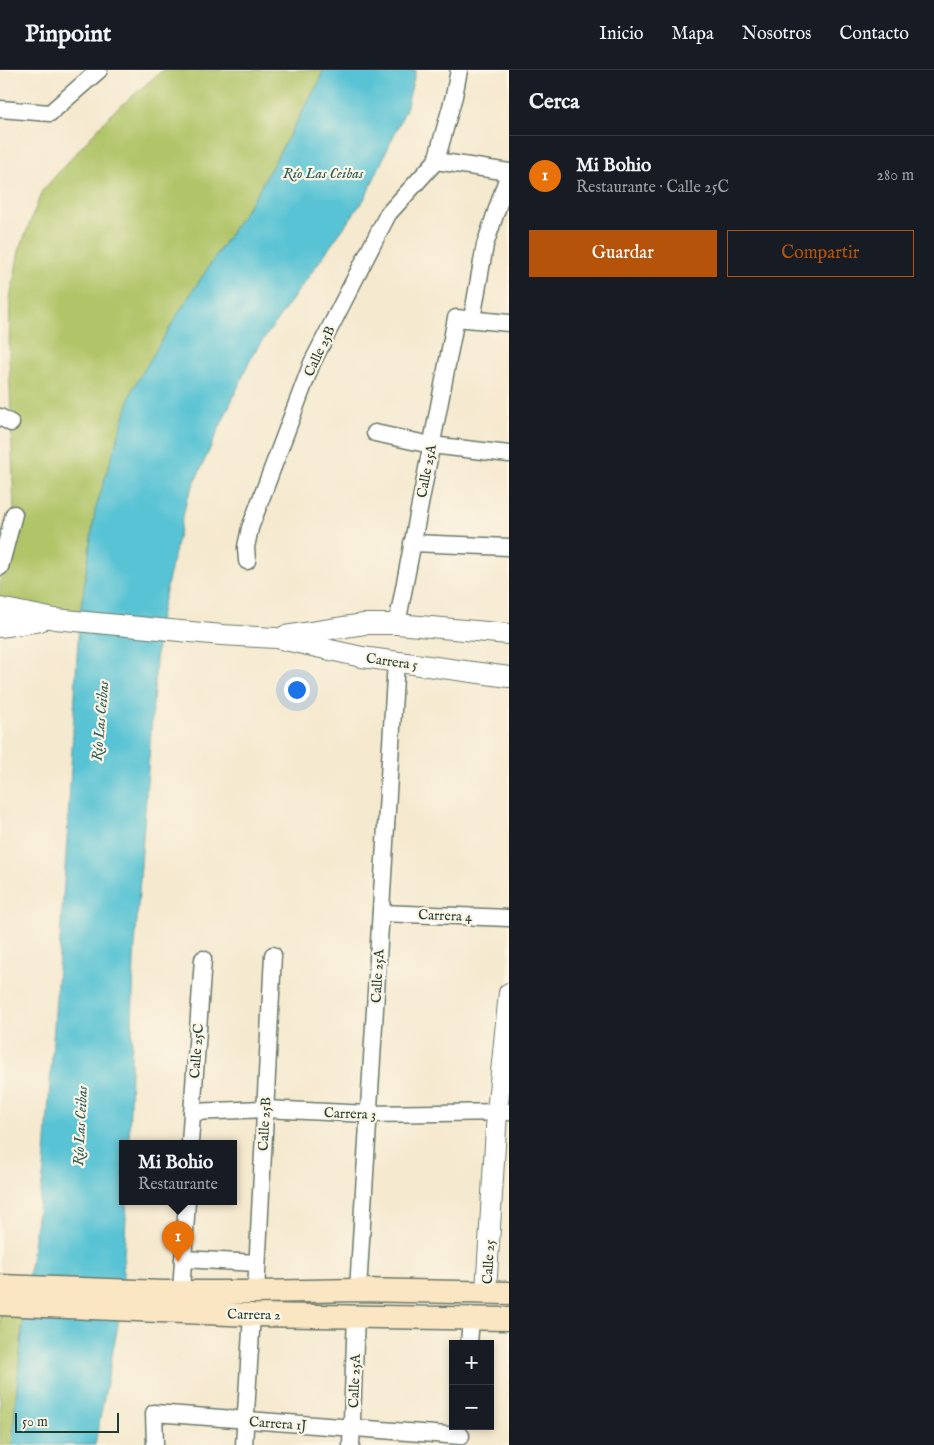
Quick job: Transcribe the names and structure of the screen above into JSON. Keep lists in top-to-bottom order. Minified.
{"streets":{"main road":["Carrera 2"],"street":["Calle 25B","Calle 25A","Carrera 5","Carrera 4","Calle 25C","Carrera 3","Calle 25","Carrera 1J"]},"crossings":[["Calle 25B","Carrera 3"],["Calle 25B","Carrera 2"],["Calle 25A","Carrera 5"],["Calle 25A","Carrera 4"],["Calle 25A","Carrera 3"],["Calle 25A","Carrera 2"],["Calle 25A","Carrera 1J"],["Calle 25C","Carrera 3"],["Carrera 3","Calle 25"],["Calle 25","Carrera 2"]],"water":["Río Las Ceibas"],"scale_bar":"50 m","page":{"header":"Pinpoint","nav":["Inicio","Mapa","Nosotros","Contacto"],"heading":"Cerca","list":[{"mark":"1","name":"Mi Bohio","note":"Restaurante · Calle 25C","value":"280 m"}],"buttons":["Guardar","Compartir"],"popup":["Mi Bohio","Restaurante"],"pins":"1","map_buttons":["+","−"],"scale":"50 m"}}
